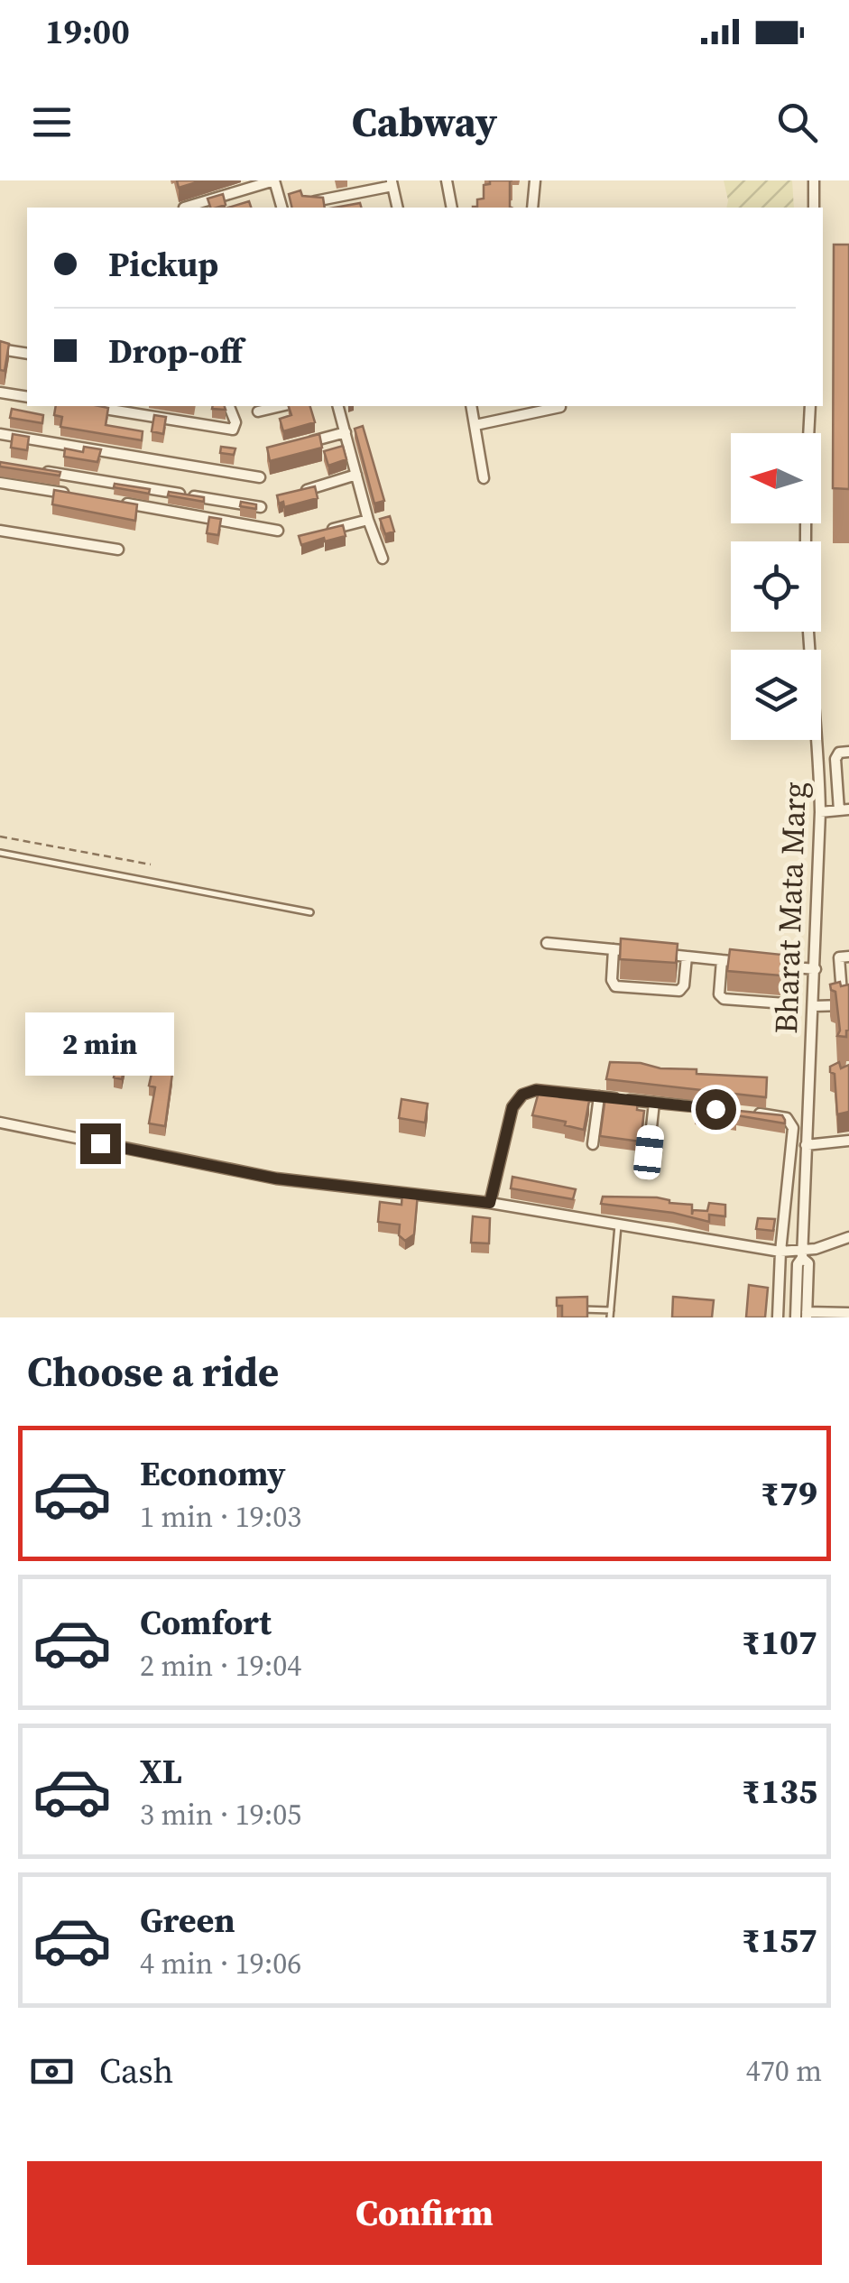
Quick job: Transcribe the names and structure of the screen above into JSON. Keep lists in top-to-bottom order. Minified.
{"streets":{"street":["Bharat Mata Marg"]},"north":"left","page":{"status":"19:00","header":"Cabway","banner":["Pickup","Drop-off"],"bubble":"2 min","heading":"Choose a ride","list":[{"name":"Economy","note":"1 min · 19:03","value":"₹79"},{"name":"Comfort","note":"2 min · 19:04","value":"₹107"},{"name":"XL","note":"3 min · 19:05","value":"₹135"},{"name":"Green","note":"4 min · 19:06","value":"₹157"}],"pay":["Cash","470 m"],"buttons":"Confirm"}}
